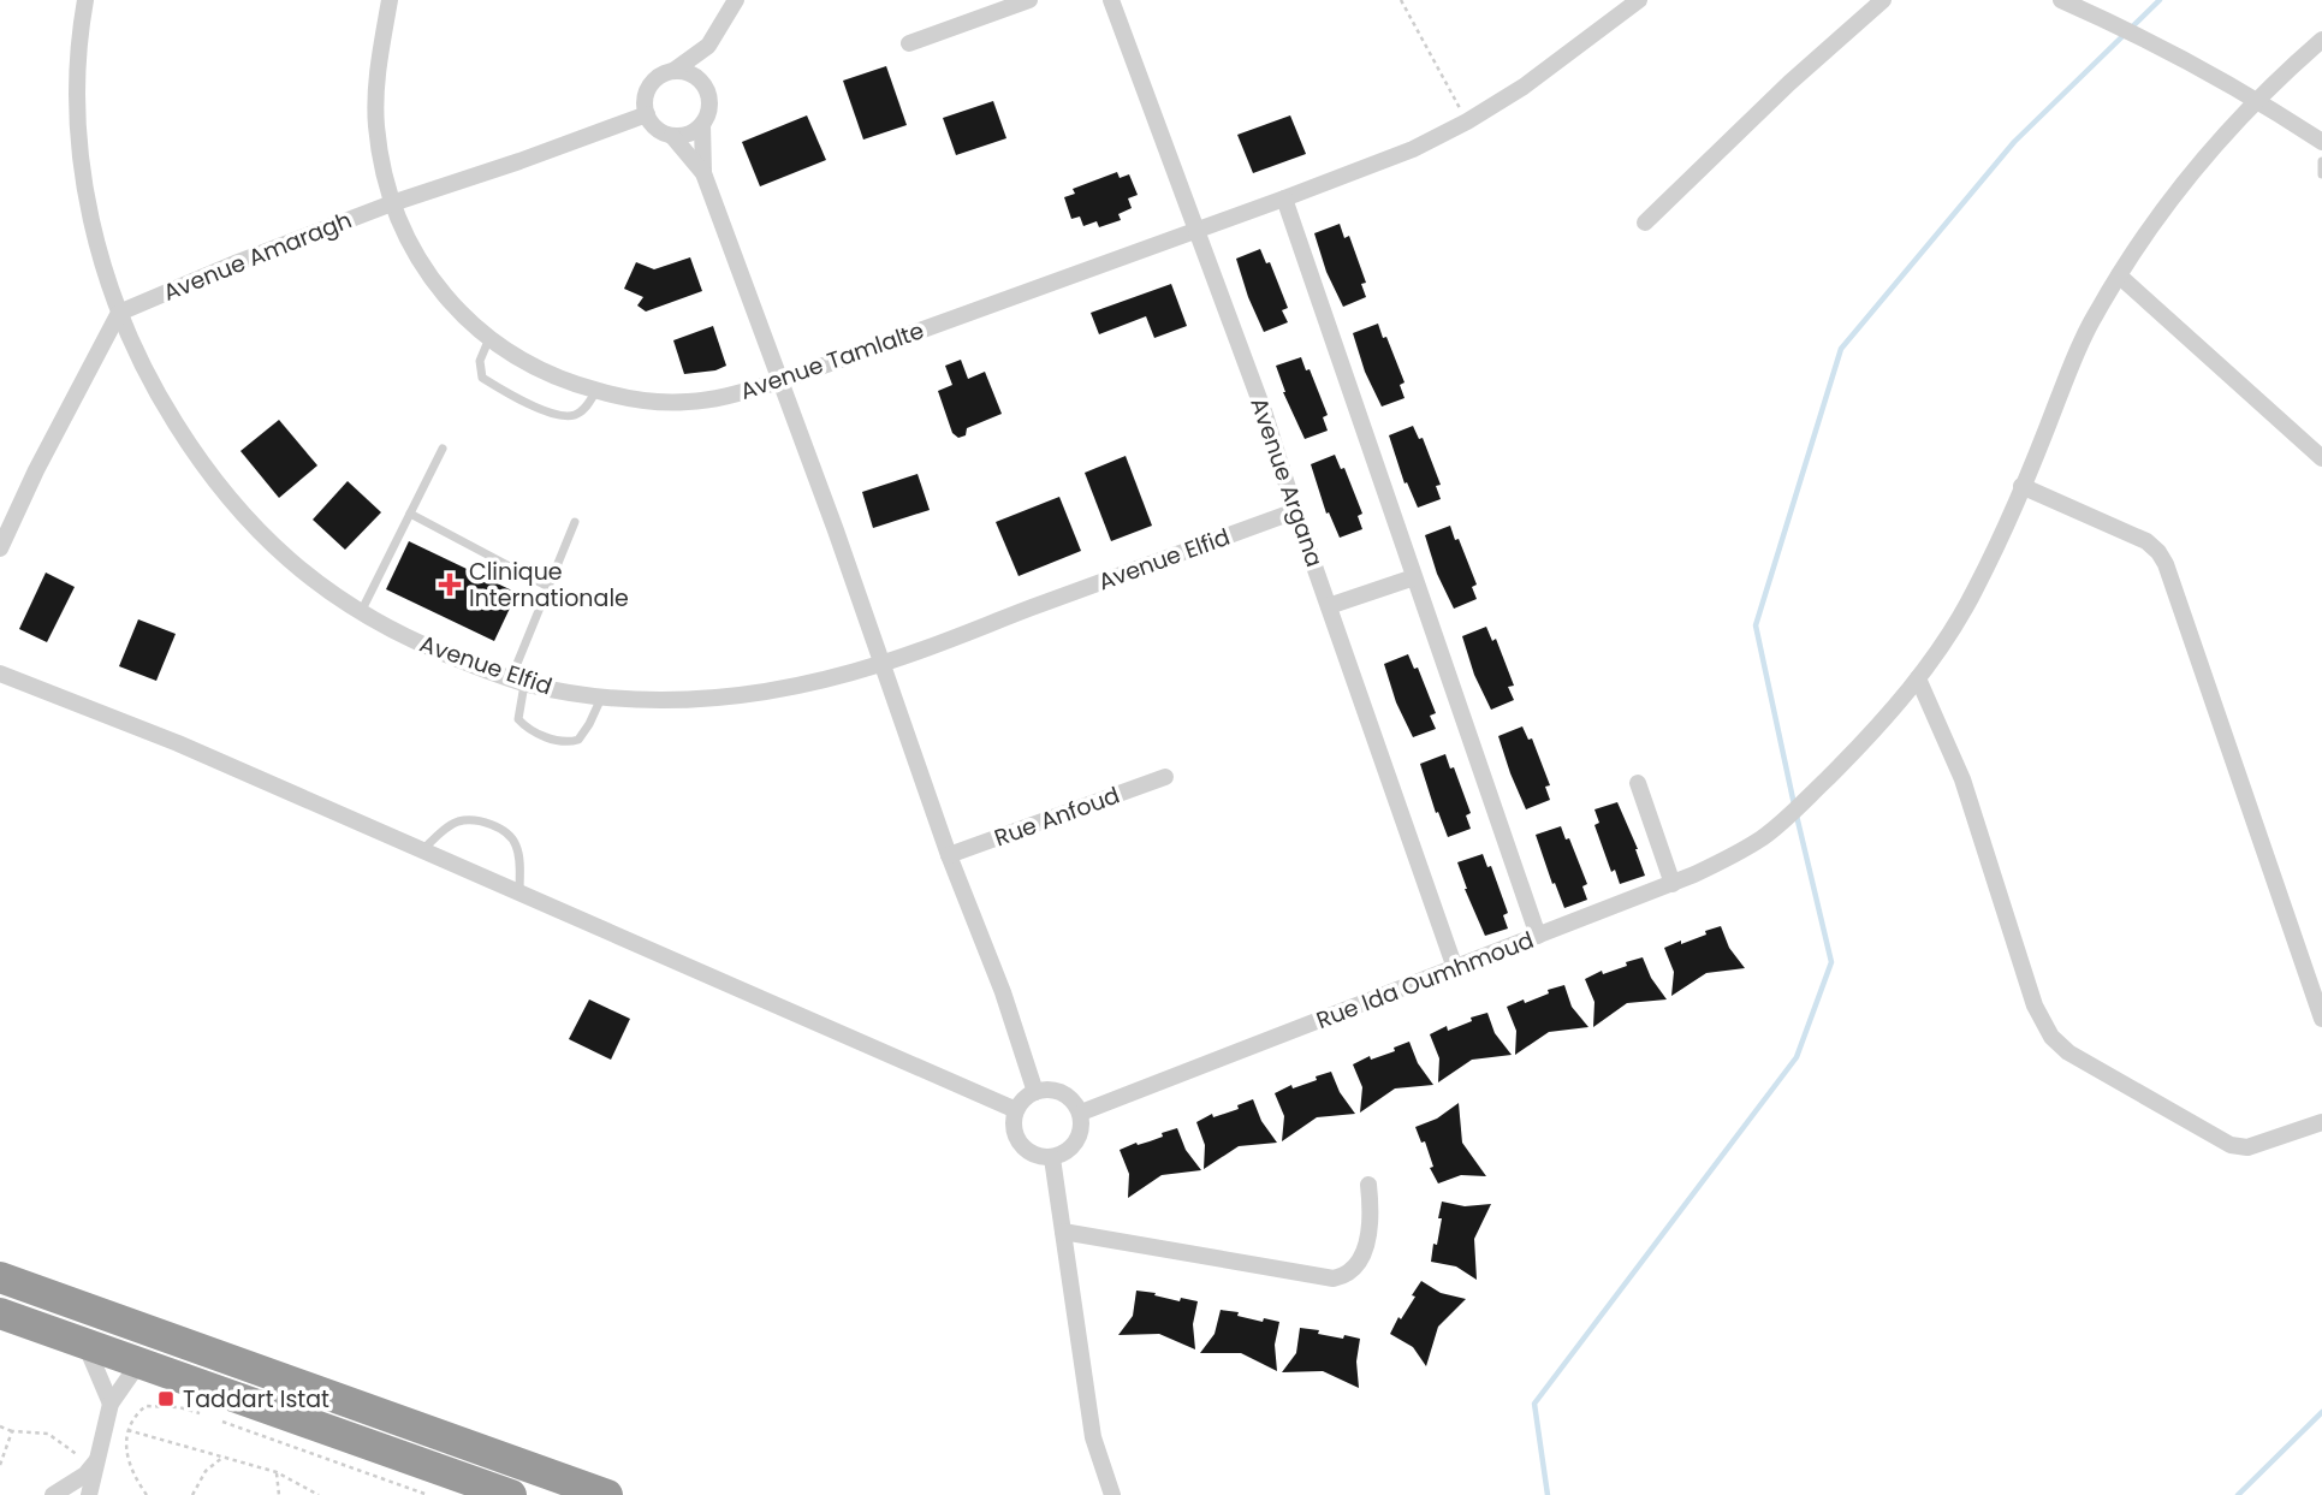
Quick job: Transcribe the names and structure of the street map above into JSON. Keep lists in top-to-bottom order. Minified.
{"streets":{"street":["Avenue Amaragh","Avenue Tamlalte","Avenue Argana","Avenue Elfid","Rue Anfoud","Rue Ida Oumhmoud"]},"crossings":[["Avenue Amaragh","Avenue Tamlalte"],["Avenue Amaragh","Avenue Elfid"],["Avenue Tamlalte","Avenue Argana"],["Avenue Argana","Avenue Elfid"],["Avenue Argana","Rue Ida Oumhmoud"]],"places":{"health":["Clinique Internationale"],"transit":["Taddart Istat"]}}
